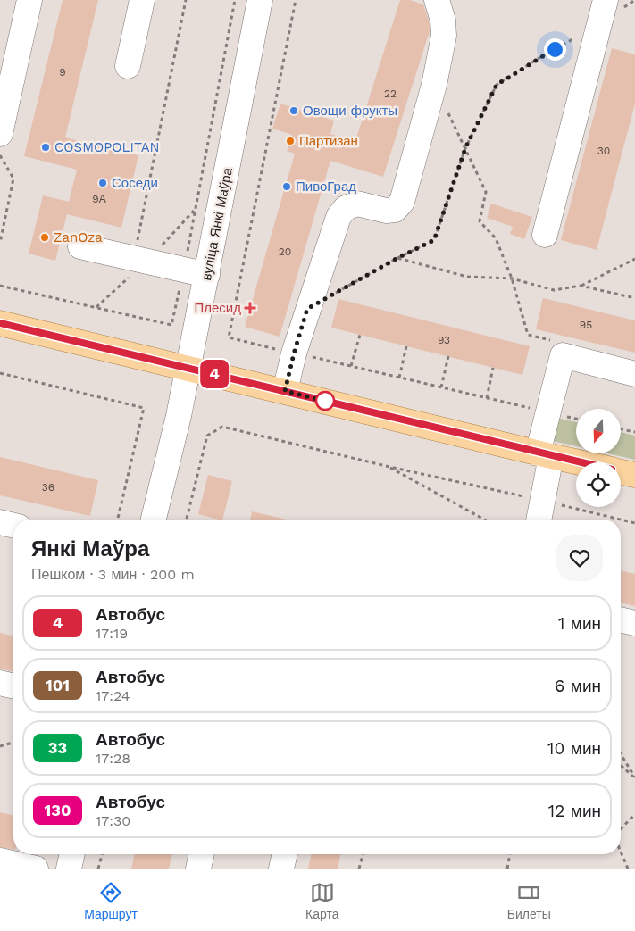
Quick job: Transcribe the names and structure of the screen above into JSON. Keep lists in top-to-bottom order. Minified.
{"streets":{"street":["вуліца Янкі Маўра"]},"places":{"other":["Овощи фрукты","Партизан","COSMOPOLITAN","Соседи","ПивоГрад","ZanOza"],"health":["Плесид"]},"lines":["bus line 4"],"house_numbers":["9","22","30","9А","20","95","93","36"],"north":"bottom","page":{"on_map":"4","heading":["Янкі Маўра","Пешком · 3 мин · 200 m"],"list":[{"mark":"4","name":"Автобус","note":"17:19","value":"1 мин"},{"mark":"101","name":"Автобус","note":"17:24","value":"6 мин"},{"mark":"33","name":"Автобус","note":"17:28","value":"10 мин"},{"mark":"130","name":"Автобус","note":"17:30","value":"12 мин"}],"tabs":["Маршрут","Карта","Билеты"]}}
